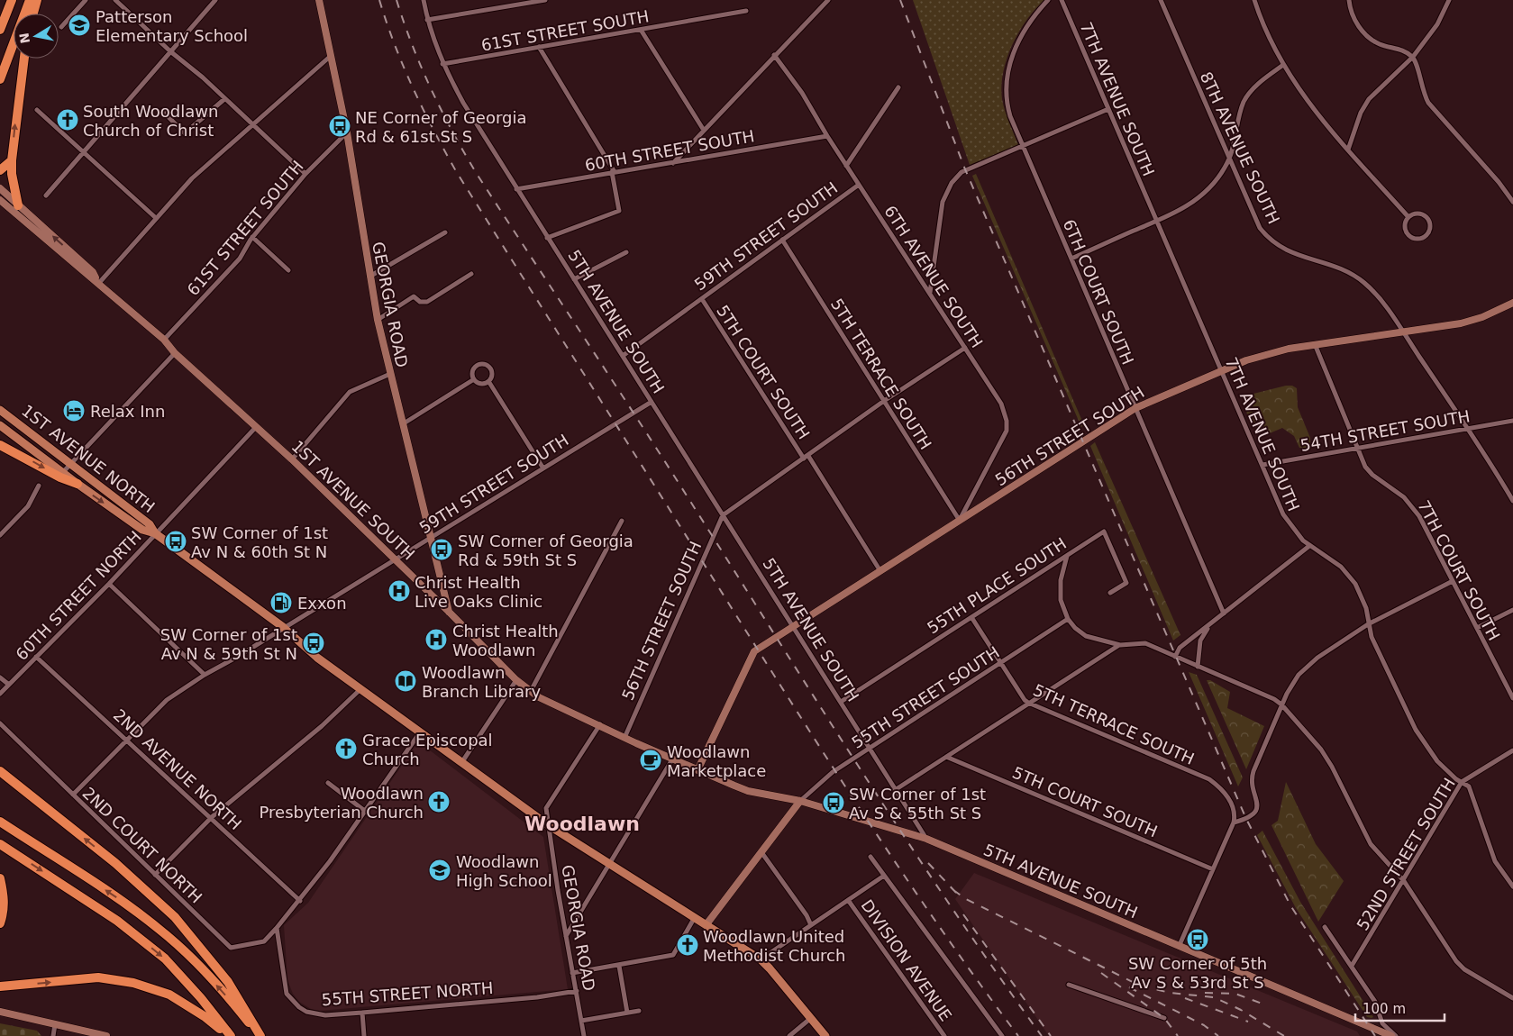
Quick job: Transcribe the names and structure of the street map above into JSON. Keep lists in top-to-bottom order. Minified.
{"streets":{"main road":["1ST AVENUE NORTH"],"street":["61ST STREET SOUTH","7TH AVENUE SOUTH","8TH AVENUE SOUTH","60TH STREET SOUTH","59TH STREET SOUTH","6TH AVENUE SOUTH","6TH COURT SOUTH","GEORGIA ROAD","5TH AVENUE SOUTH","5TH COURT SOUTH","5TH TERRACE SOUTH","54TH STREET SOUTH","56TH STREET SOUTH","1ST AVENUE SOUTH","7TH COURT SOUTH","55TH PLACE SOUTH","60TH STREET NORTH","55TH STREET SOUTH","2ND AVENUE NORTH","2ND COURT NORTH","52ND STREET SOUTH","DIVISION AVENUE","55TH STREET NORTH"]},"crossings":[["61ST STREET SOUTH","GEORGIA ROAD"],["61ST STREET SOUTH","5TH AVENUE SOUTH"],["61ST STREET SOUTH","1ST AVENUE SOUTH"],["7TH AVENUE SOUTH","54TH STREET SOUTH"],["7TH AVENUE SOUTH","56TH STREET SOUTH"],["7TH AVENUE SOUTH","52ND STREET SOUTH"],["8TH AVENUE SOUTH","54TH STREET SOUTH"],["8TH AVENUE SOUTH","56TH STREET SOUTH"],["60TH STREET SOUTH","6TH AVENUE SOUTH"],["60TH STREET SOUTH","5TH AVENUE SOUTH"],["59TH STREET SOUTH","6TH AVENUE SOUTH"],["59TH STREET SOUTH","GEORGIA ROAD"],["59TH STREET SOUTH","5TH AVENUE SOUTH"],["59TH STREET SOUTH","5TH COURT SOUTH"],["59TH STREET SOUTH","5TH TERRACE SOUTH"],["59TH STREET SOUTH","1ST AVENUE NORTH"],["59TH STREET SOUTH","1ST AVENUE SOUTH"],["59TH STREET SOUTH","2ND AVENUE NORTH"],["59TH STREET SOUTH","2ND COURT NORTH"],["6TH AVENUE SOUTH","5TH TERRACE SOUTH"],["6TH AVENUE SOUTH","56TH STREET SOUTH"],["6TH COURT SOUTH","56TH STREET SOUTH"],["GEORGIA ROAD","1ST AVENUE NORTH"],["GEORGIA ROAD","1ST AVENUE SOUTH"],["GEORGIA ROAD","55TH STREET NORTH"],["5TH AVENUE SOUTH","56TH STREET SOUTH"],["5TH AVENUE SOUTH","1ST AVENUE SOUTH"],["5TH AVENUE SOUTH","55TH PLACE SOUTH"],["5TH AVENUE SOUTH","55TH STREET SOUTH"],["5TH COURT SOUTH","56TH STREET SOUTH"],["5TH TERRACE SOUTH","56TH STREET SOUTH"],["5TH TERRACE SOUTH","55TH PLACE SOUTH"],["5TH TERRACE SOUTH","55TH STREET SOUTH"],["54TH STREET SOUTH","7TH COURT SOUTH"],["56TH STREET SOUTH","1ST AVENUE SOUTH"],["56TH STREET SOUTH","7TH COURT SOUTH"],["1ST AVENUE NORTH","60TH STREET NORTH"],["1ST AVENUE SOUTH","60TH STREET NORTH"],["1ST AVENUE SOUTH","55TH STREET SOUTH"],["60TH STREET NORTH","2ND AVENUE NORTH"],["2ND COURT NORTH","55TH STREET NORTH"]],"districts":["Woodlawn"],"places":{"school or university":["Patterson Elementary School","Woodlawn High School"],"church":["South Woodlawn Church of Christ","Grace Episcopal Church","Woodlawn Presbyterian Church","Woodlawn United Methodist Church"],"bus stop":["NE Corner of Georgia Rd & 61st St S","SW Corner of 1st Av N & 60th St N","SW Corner of Georgia Rd & 59th St S","SW Corner of 1st Av N & 59th St N","SW Corner of 1st Av S & 55th St S","SW Corner of 5th Av S & 53rd St S"],"hotel":["Relax Inn"],"hospital":["Christ Health Live Oaks Clinic","Christ Health Woodlawn"],"fuel station":["Exxon"],"library":["Woodlawn Branch Library"],"cafe":["Woodlawn Marketplace"]},"scale_bar":"100 m","north":"left"}
